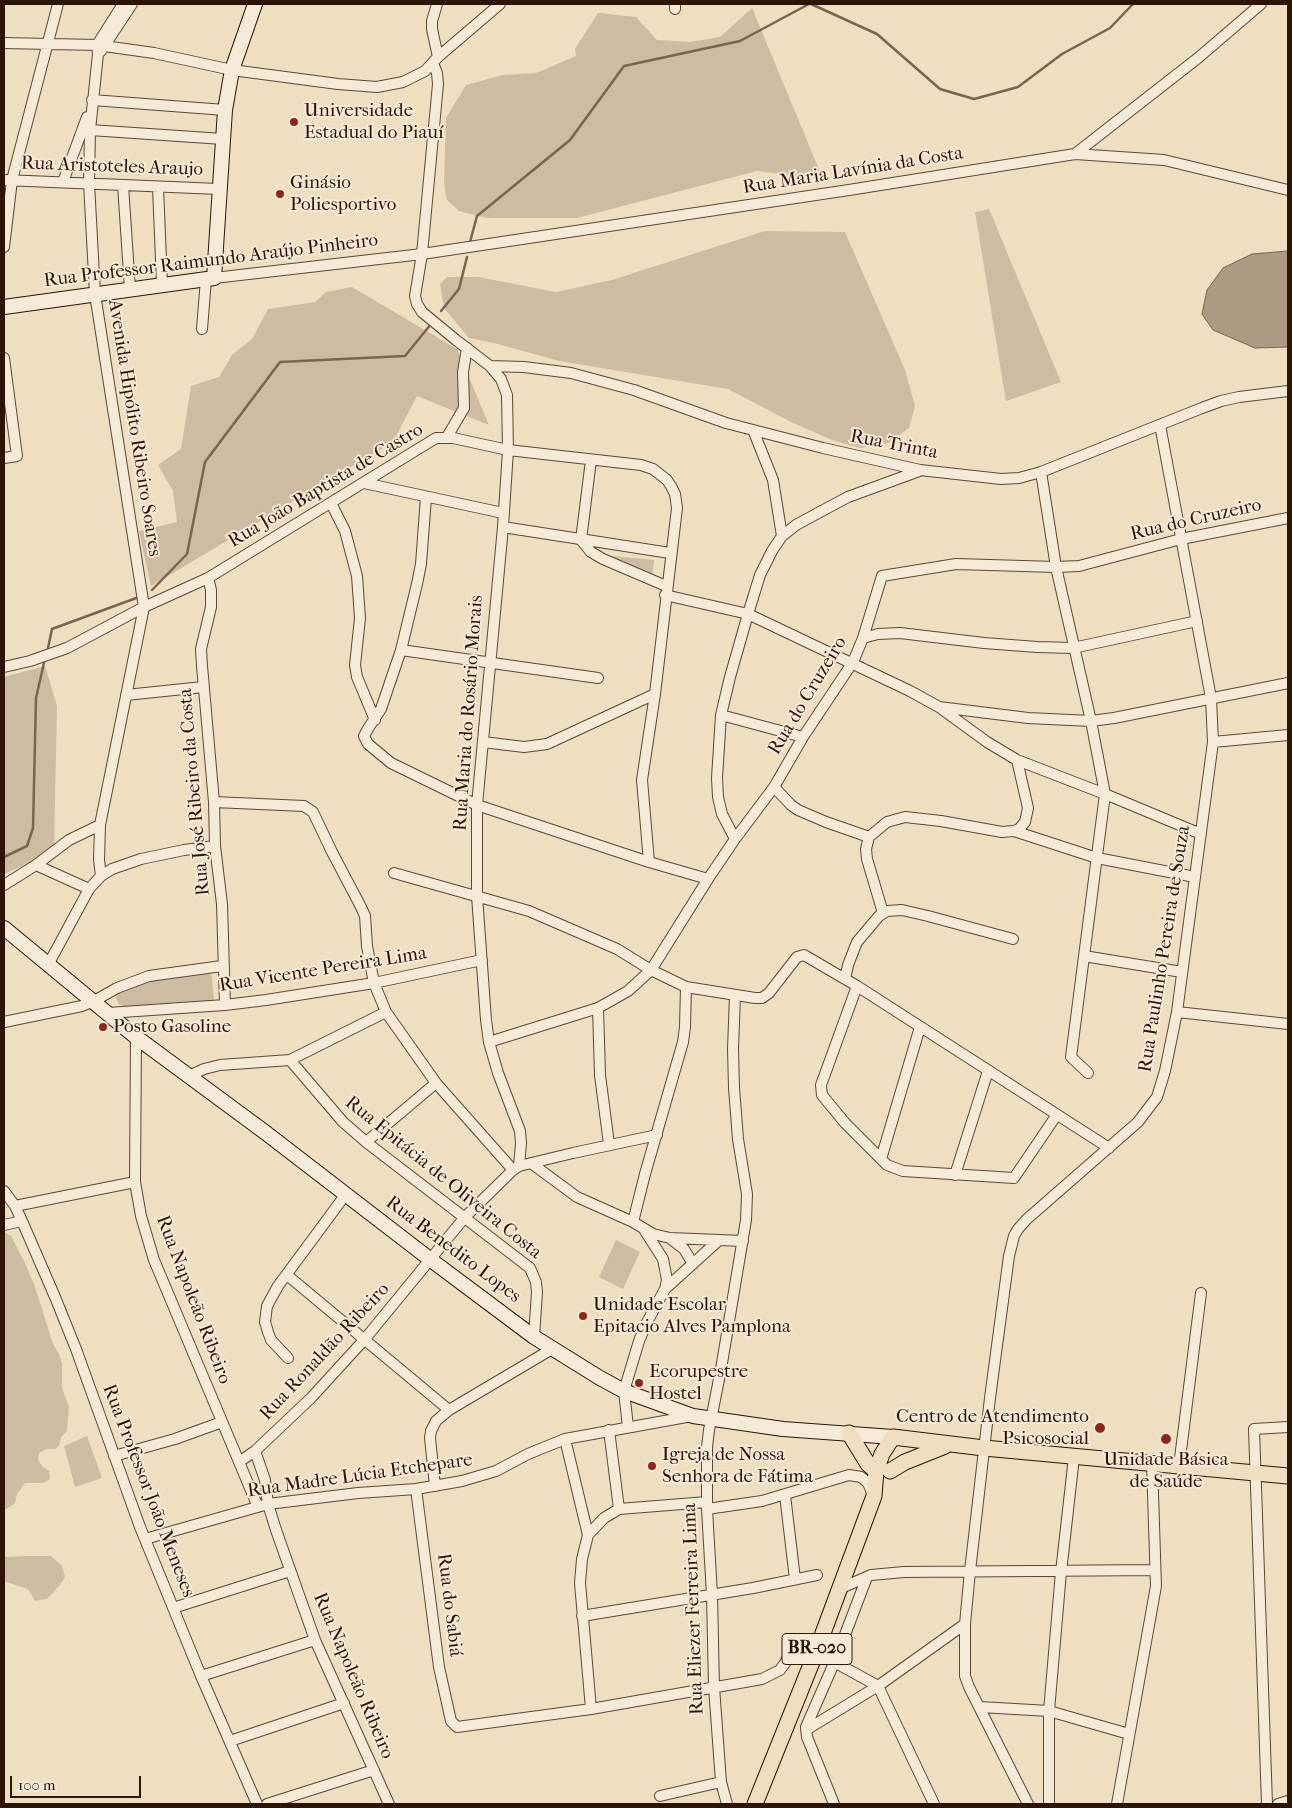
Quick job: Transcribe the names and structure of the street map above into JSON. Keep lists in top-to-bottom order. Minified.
{"streets":{"main road":["Rua Professor Raimundo Araújo Pinheiro","Rua Benedito Lopes","BR-020"],"street":["Rua Aristoteles Araujo","Rua Maria Lavínia da Costa","Avenida Hipólito Ribeiro Soares","Rua Trinta","Rua João Baptista de Castro","Rua do Cruzeiro","Rua Maria do Rosário Morais","Rua José Ribeiro da Costa","Rua Paulinho Pereira de Souza","Rua Vicente Pereira Lima","Rua Epitácia de Oliveira Costa","Rua Napoleão Ribeiro","Rua Ronaldão Ribeiro","Rua Madre Lúcia Etchepare","Rua Professor João Meneses","Rua do Sabiá","Rua Eliezer Ferreira Lima"]},"crossings":[["Rua Aristoteles Araujo","Avenida Hipólito Ribeiro Soares"],["Rua Maria Lavínia da Costa","Rua Professor Raimundo Araújo Pinheiro"],["Rua Maria Lavínia da Costa","Rua Maria do Rosário Morais"],["Rua Professor Raimundo Araújo Pinheiro","Avenida Hipólito Ribeiro Soares"],["Rua Professor Raimundo Araújo Pinheiro","Rua Maria do Rosário Morais"],["Avenida Hipólito Ribeiro Soares","Rua João Baptista de Castro"],["Rua Trinta","Rua Maria do Rosário Morais"],["Rua Trinta","Rua Paulinho Pereira de Souza"],["Rua João Baptista de Castro","Rua Maria do Rosário Morais"],["Rua João Baptista de Castro","Rua José Ribeiro da Costa"],["Rua do Cruzeiro","Rua Maria do Rosário Morais"],["Rua do Cruzeiro","Rua Paulinho Pereira de Souza"],["Rua Maria do Rosário Morais","Rua Vicente Pereira Lima"],["Rua Maria do Rosário Morais","Rua Ronaldão Ribeiro"],["Rua José Ribeiro da Costa","Rua Vicente Pereira Lima"],["Rua Paulinho Pereira de Souza","Rua Benedito Lopes"],["Rua Vicente Pereira Lima","Rua Benedito Lopes"],["Rua Epitácia de Oliveira Costa","Rua Benedito Lopes"],["Rua Epitácia de Oliveira Costa","Rua Ronaldão Ribeiro"],["Rua Benedito Lopes","Rua Napoleão Ribeiro"],["Rua Benedito Lopes","Rua Ronaldão Ribeiro"],["Rua Benedito Lopes","Rua Madre Lúcia Etchepare"],["Rua Benedito Lopes","Rua Eliezer Ferreira Lima"],["Rua Benedito Lopes","BR-020"],["Rua Napoleão Ribeiro","Rua Ronaldão Ribeiro"],["Rua Napoleão Ribeiro","Rua Madre Lúcia Etchepare"],["Rua Madre Lúcia Etchepare","Rua Professor João Meneses"],["Rua Madre Lúcia Etchepare","Rua do Sabiá"]],"places":["Universidade Estadual do Piauí","Ginásio Poliesportivo","Posto Gasoline","Unidade Escolar Epitacio Alves Pamplona","Ecorupestre Hostel","Centro de Atendimento Psicosocial","Unidade Básica de Saúde","Igreja de Nossa Senhora de Fátima"],"scale_bar":"100 m"}
